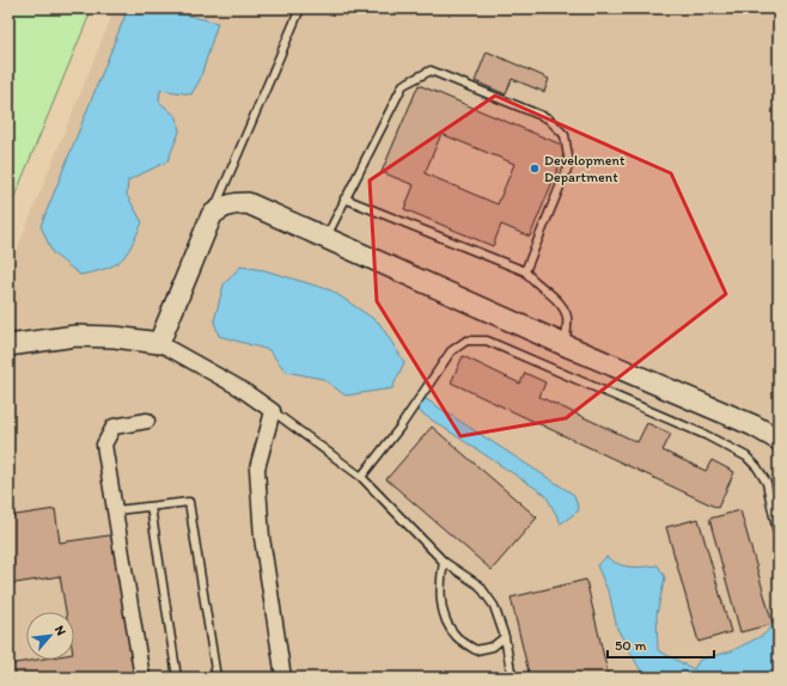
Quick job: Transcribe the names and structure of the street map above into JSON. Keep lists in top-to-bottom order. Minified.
{"places":["Development Department"],"scale_bar":"50 m","north":"top right"}
